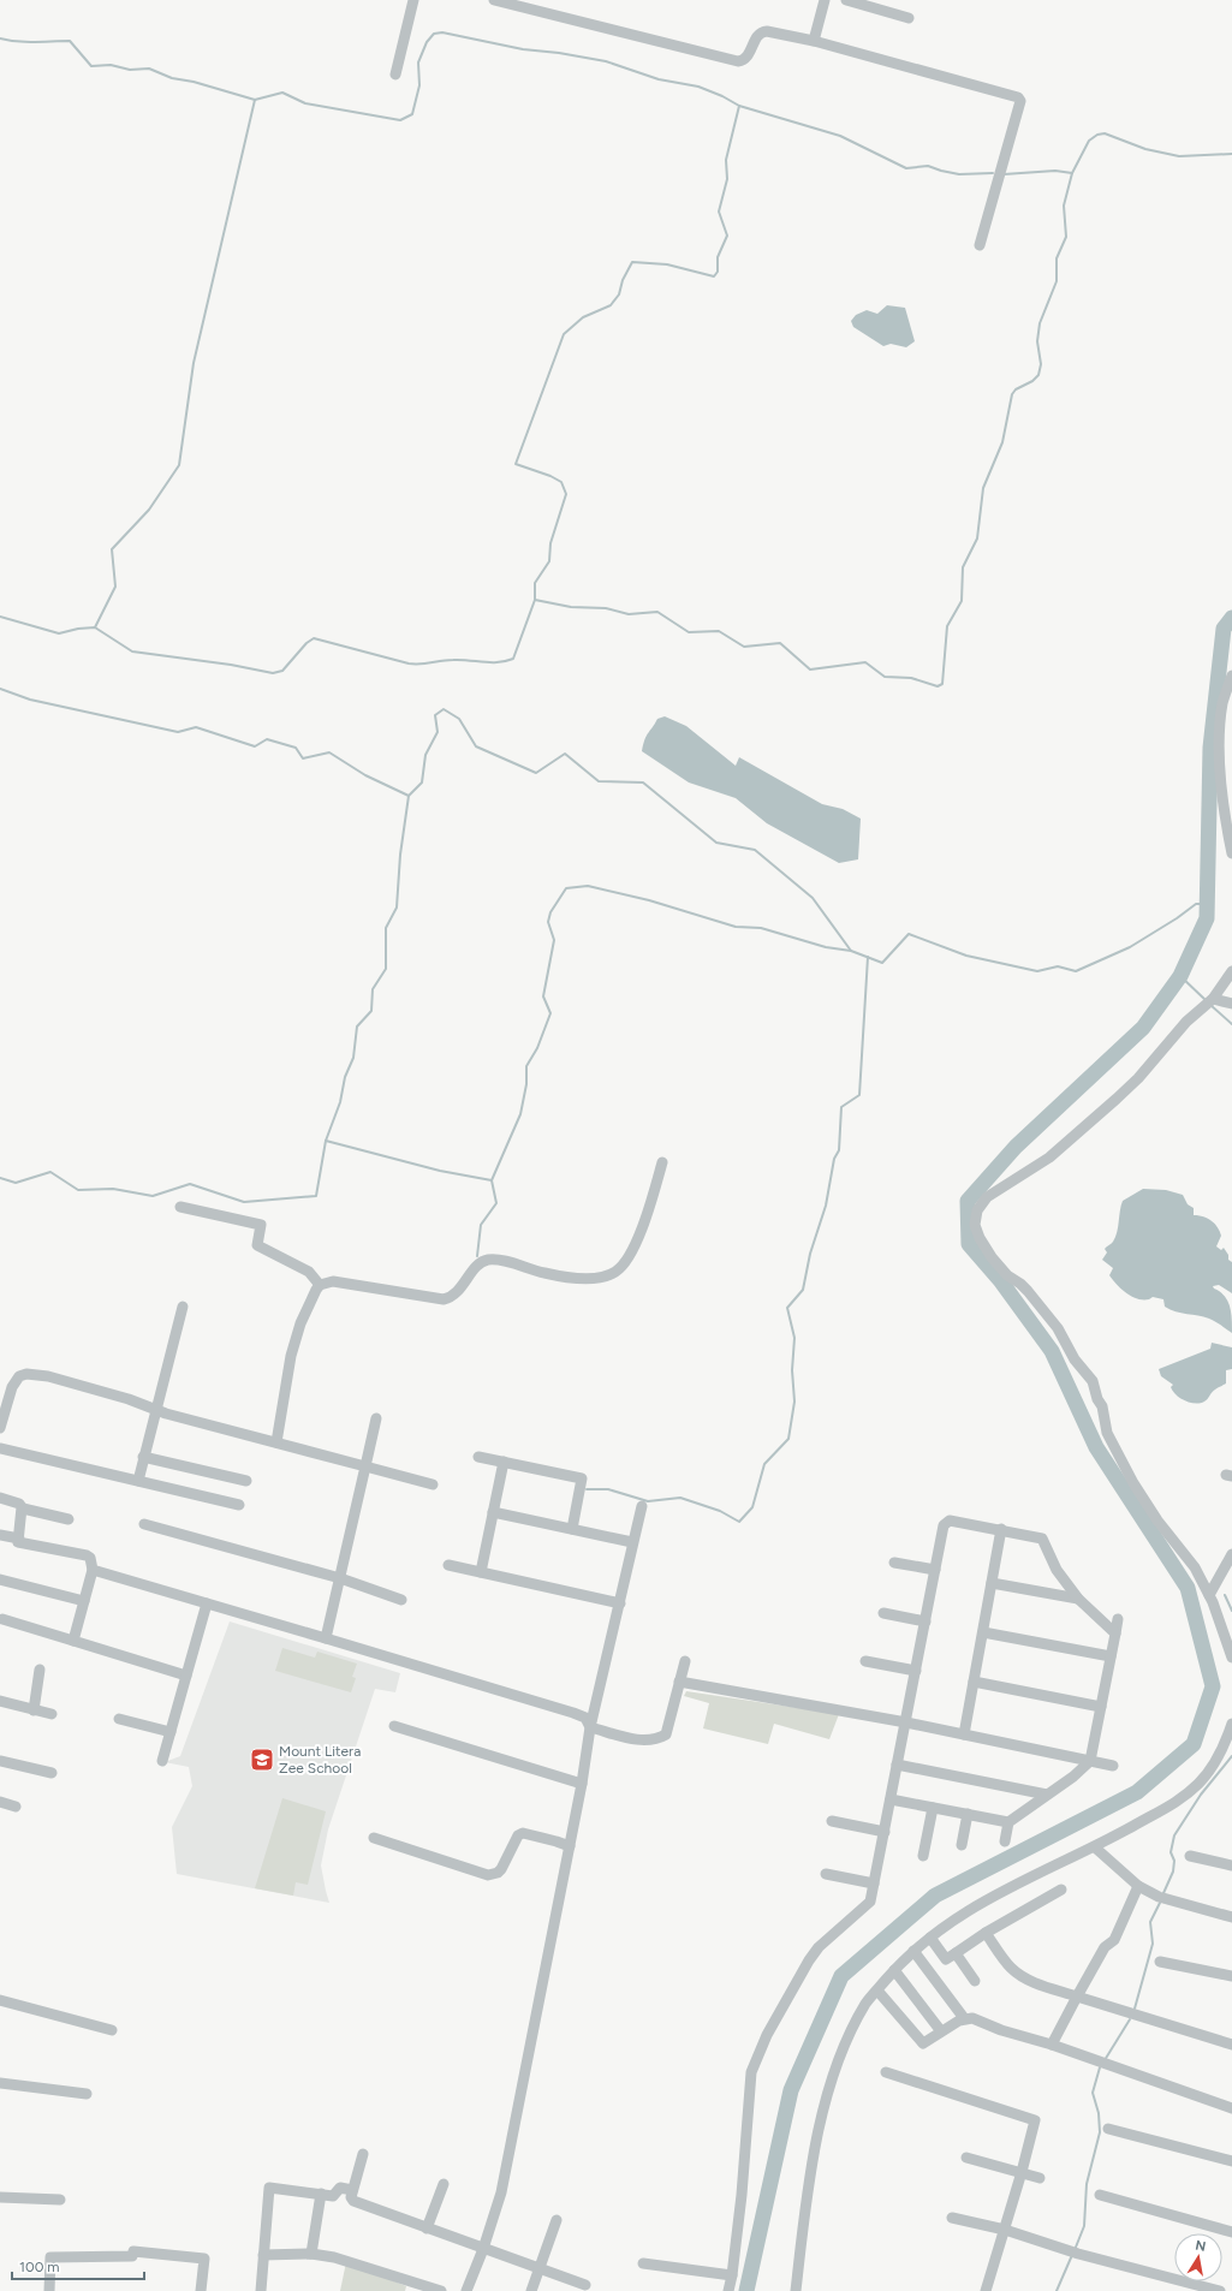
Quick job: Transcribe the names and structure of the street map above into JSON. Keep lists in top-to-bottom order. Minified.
{"places":{"school or university":["Mount Litera Zee School"]},"scale_bar":"100 m","north":"top"}
